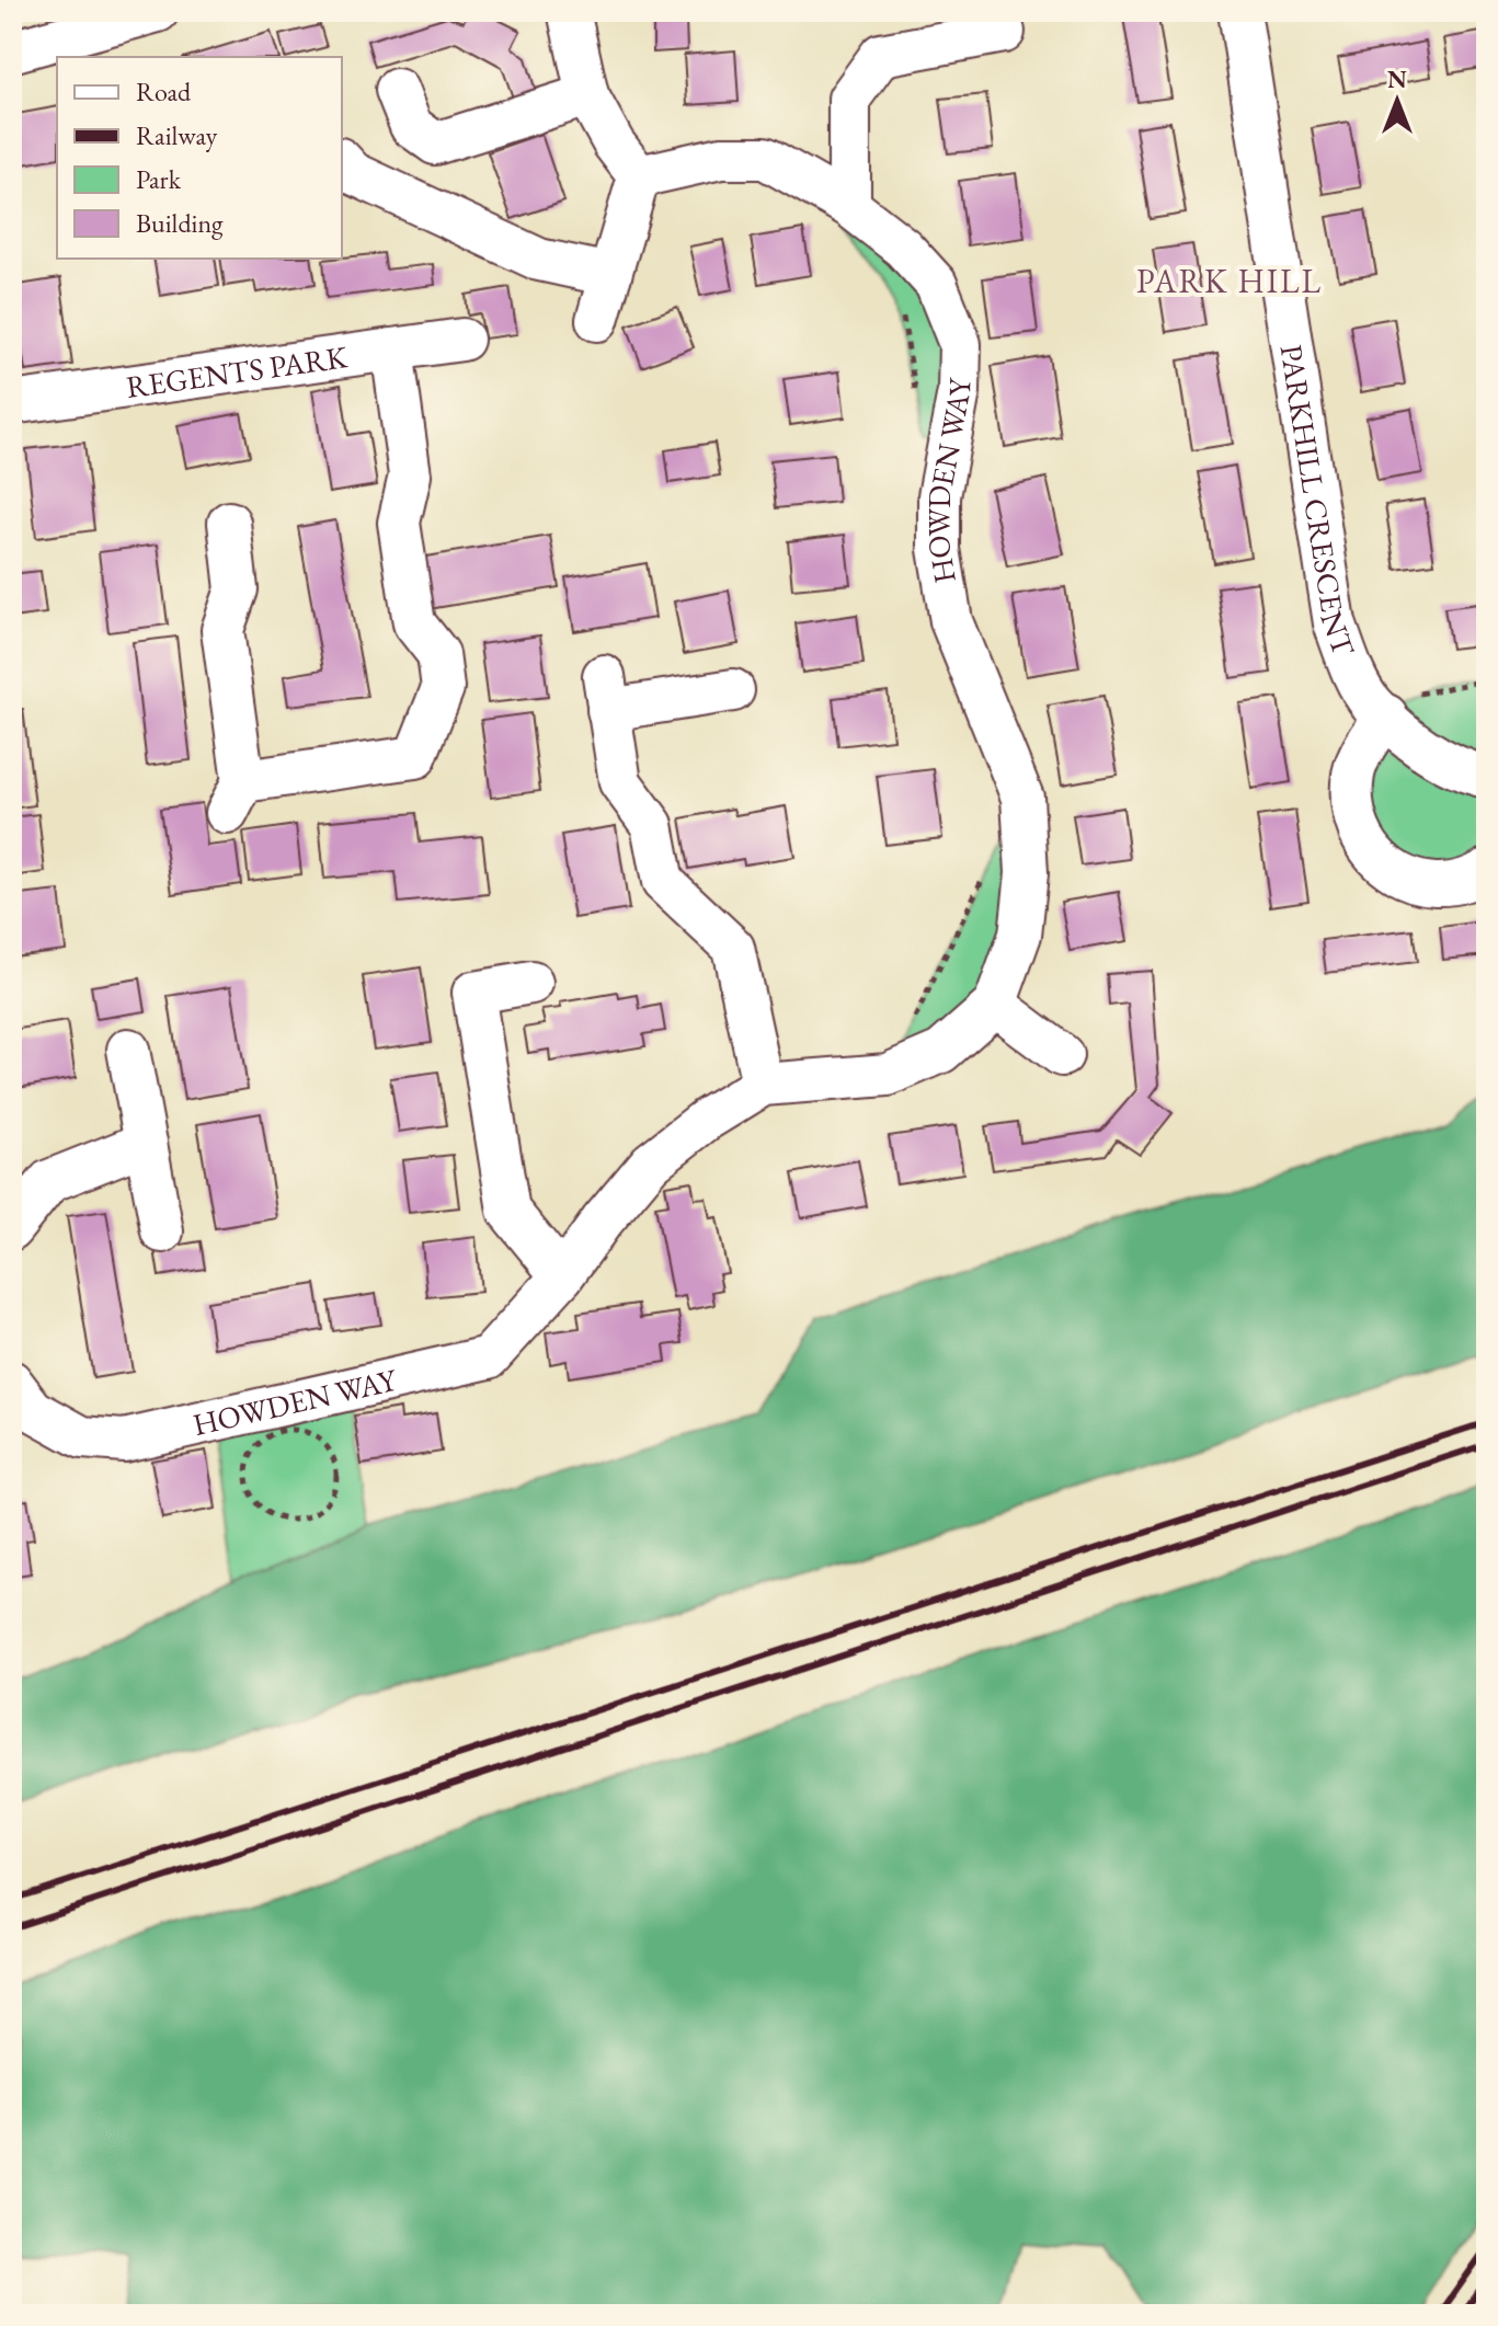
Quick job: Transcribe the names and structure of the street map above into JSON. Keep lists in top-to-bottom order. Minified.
{"streets":{"street":["REGENTS PARK","HOWDEN WAY","PARKHILL CRESCENT"]},"districts":["PARK HILL"],"legend":["Road","Railway","Park","Building"],"north":"top"}
